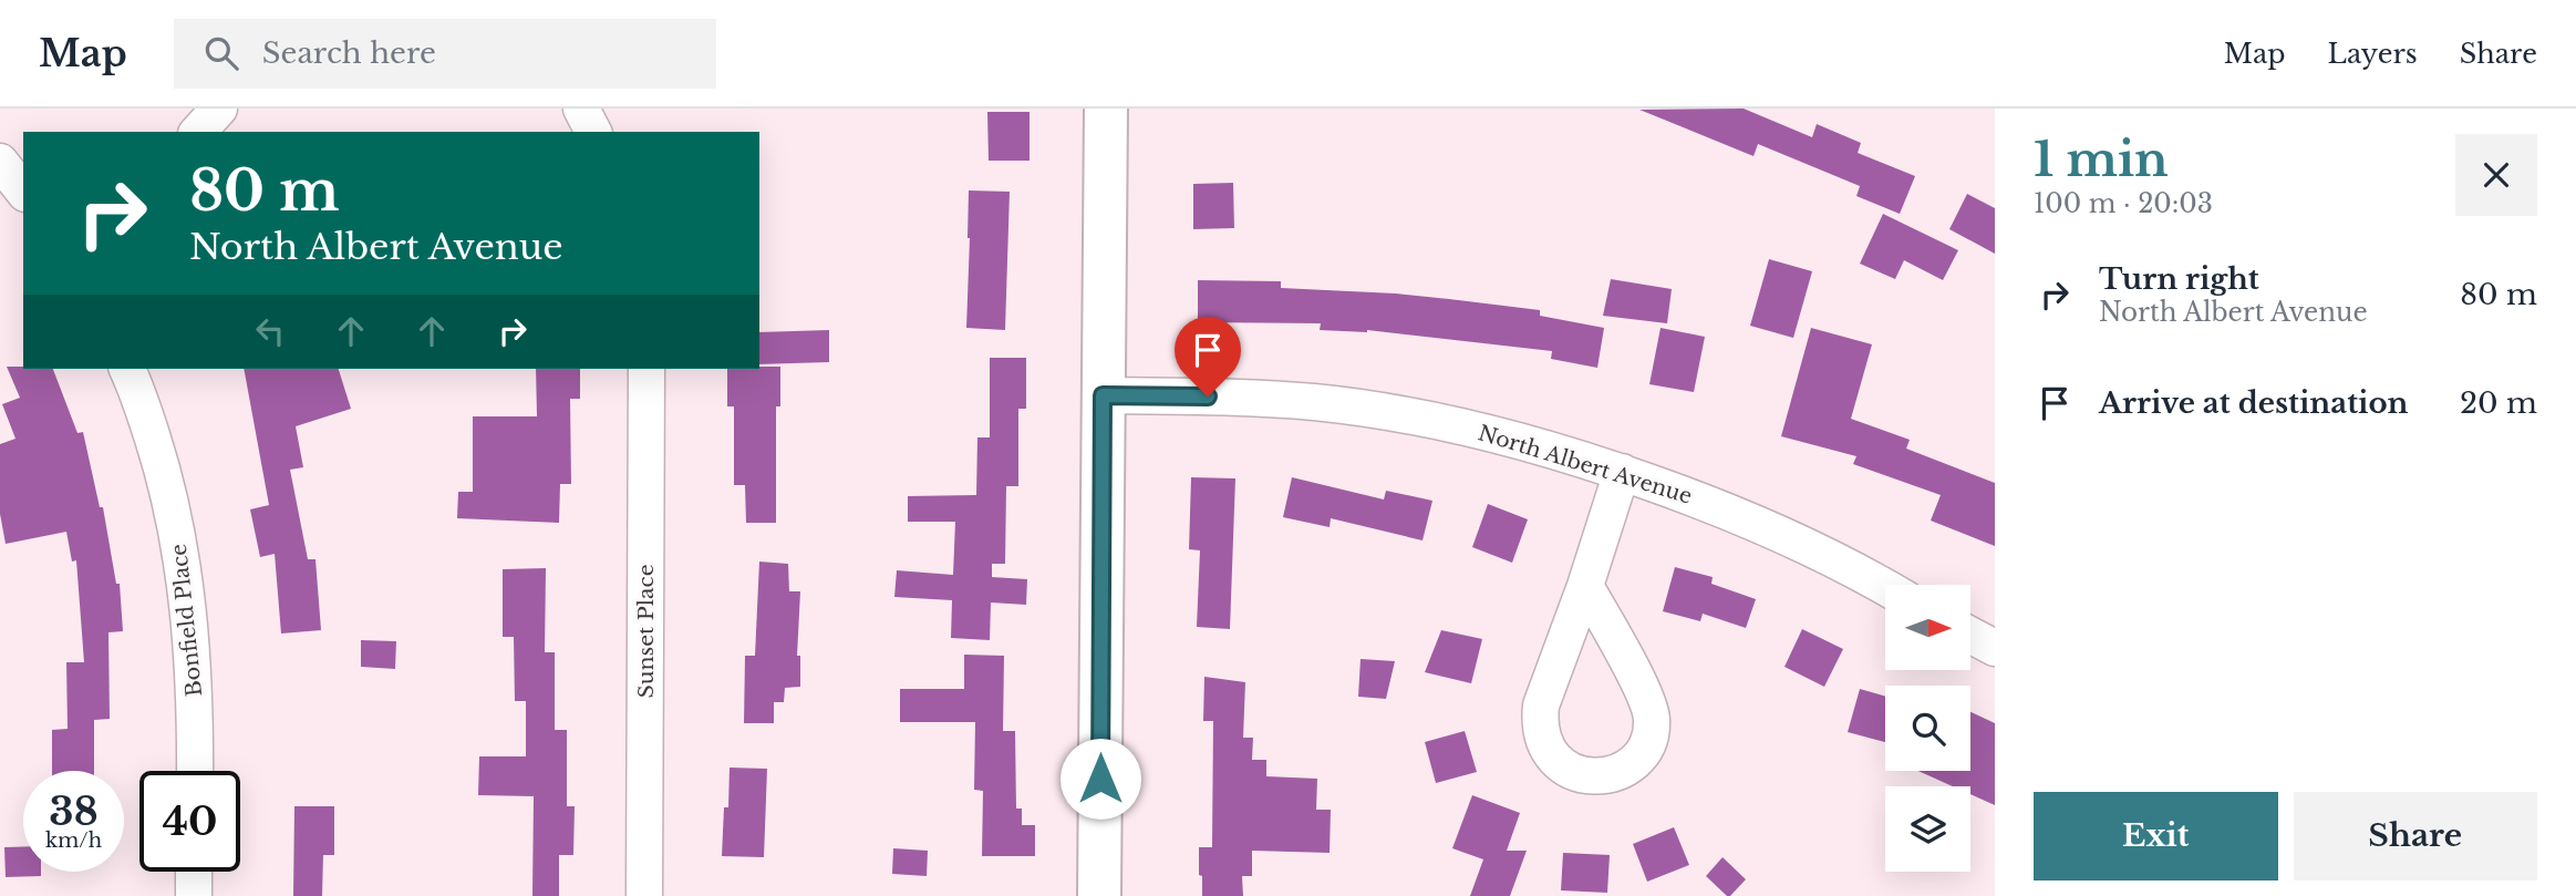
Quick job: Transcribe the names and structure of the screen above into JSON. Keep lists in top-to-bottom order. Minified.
{"streets":{"street":["North Albert Avenue","Bonfield Place","Sunset Place"]},"north":"right","page":{"header":"Map","search":"Search here","nav":["Map","Layers","Share"],"heading":["1 min","100 m · 20:03"],"turn":["80 m","North Albert Avenue"],"list":[{"name":"Turn right","note":"North Albert Avenue","value":"80 m"},{"name":"Arrive at destination","value":"20 m"}],"speed":"38 km/h","limit":"40","buttons":["Exit","Share"]}}
